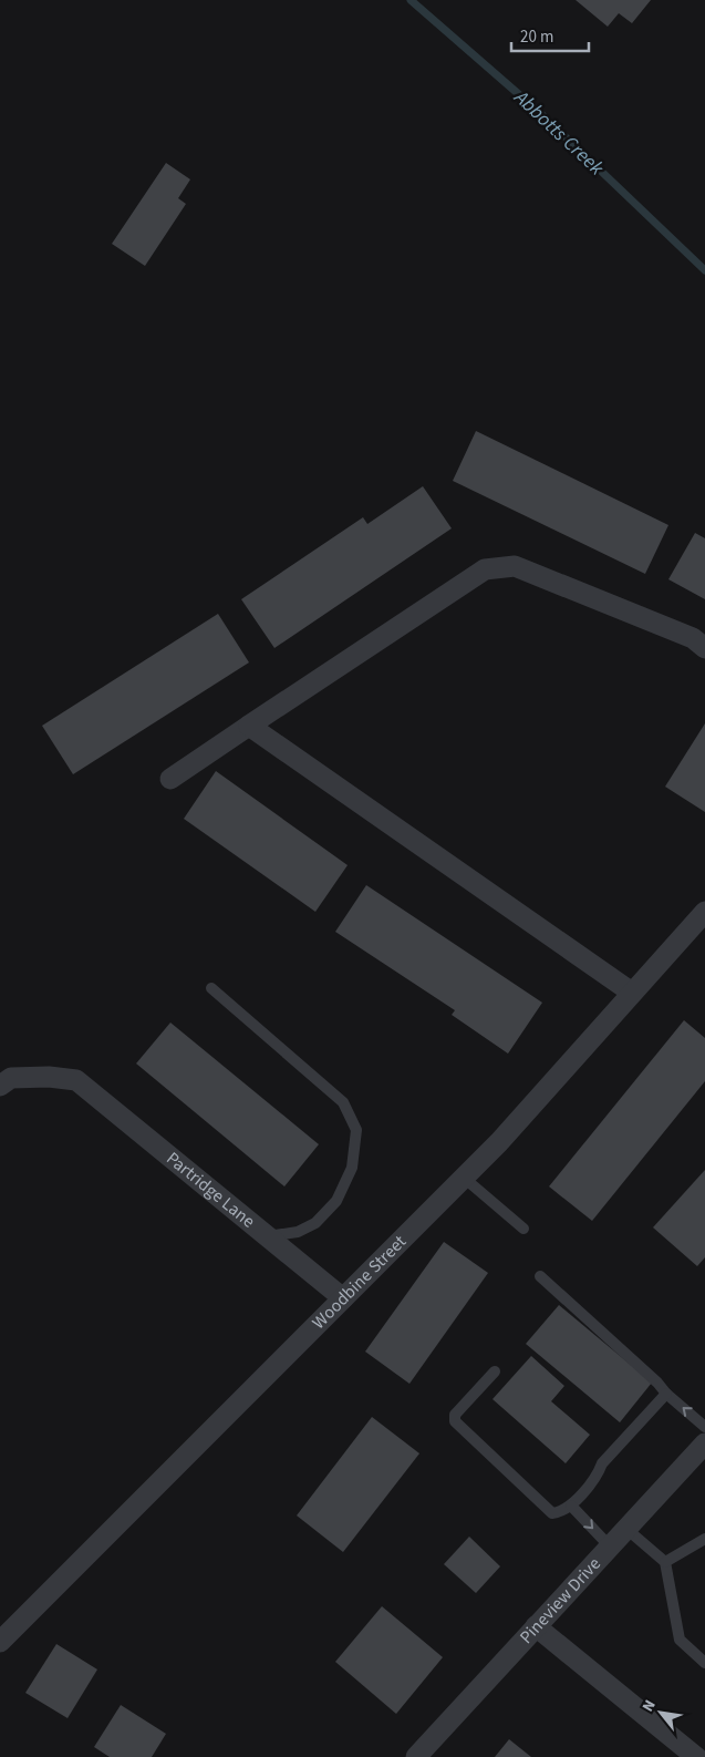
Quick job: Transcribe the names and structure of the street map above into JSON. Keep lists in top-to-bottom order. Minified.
{"streets":{"street":["Partridge Lane","Woodbine Street","Pineview Drive"]},"crossings":[["Partridge Lane","Woodbine Street"]],"water":["Abbotts Creek"],"scale_bar":"20 m","north":"top left"}
